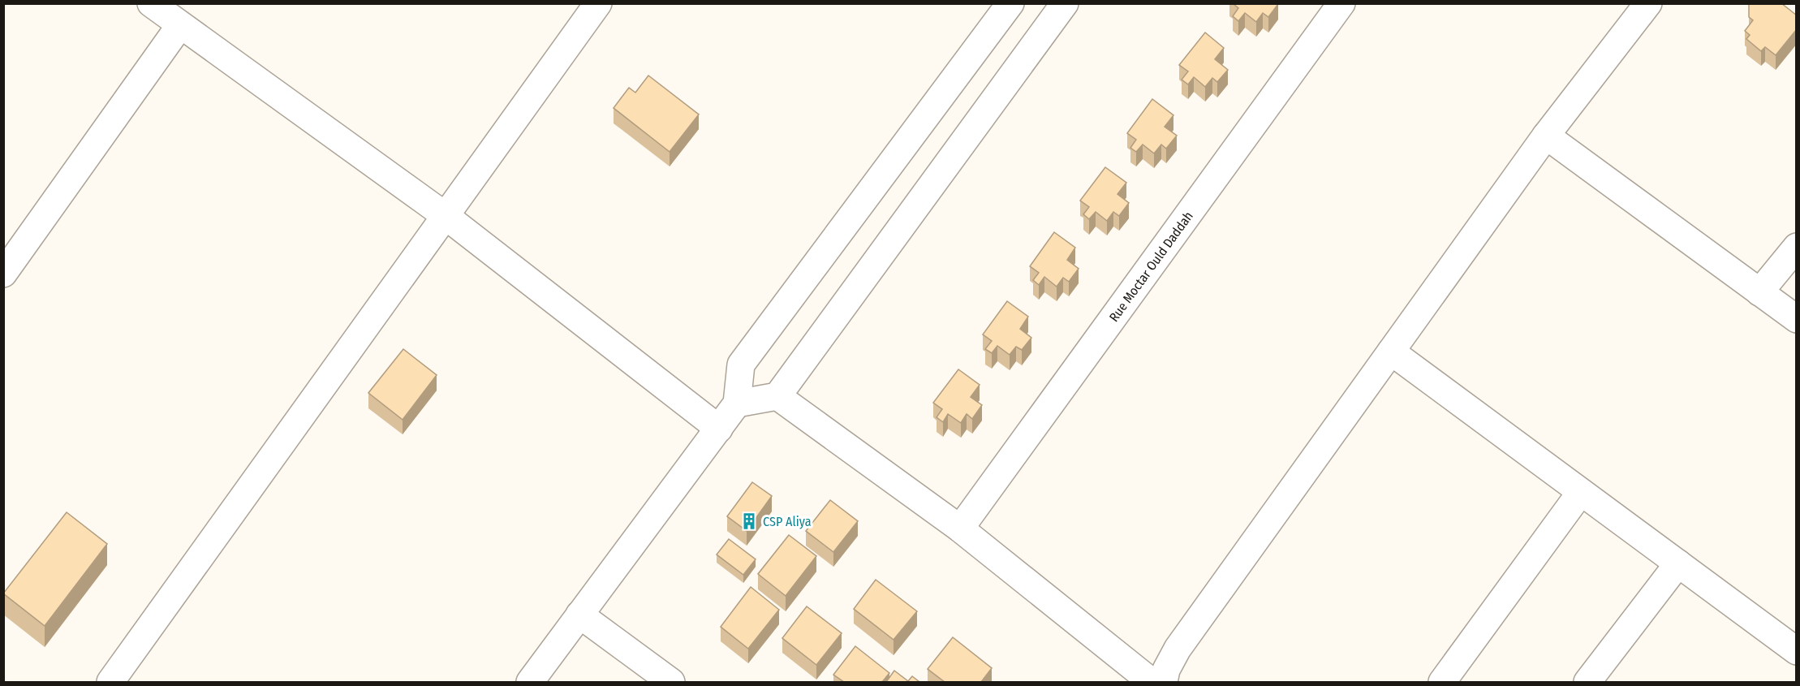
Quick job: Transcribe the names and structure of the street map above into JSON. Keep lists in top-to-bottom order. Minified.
{"streets":{"street":["Rue Moctar Ould Daddah"]},"places":{"building":["CSP Aliya"]}}
